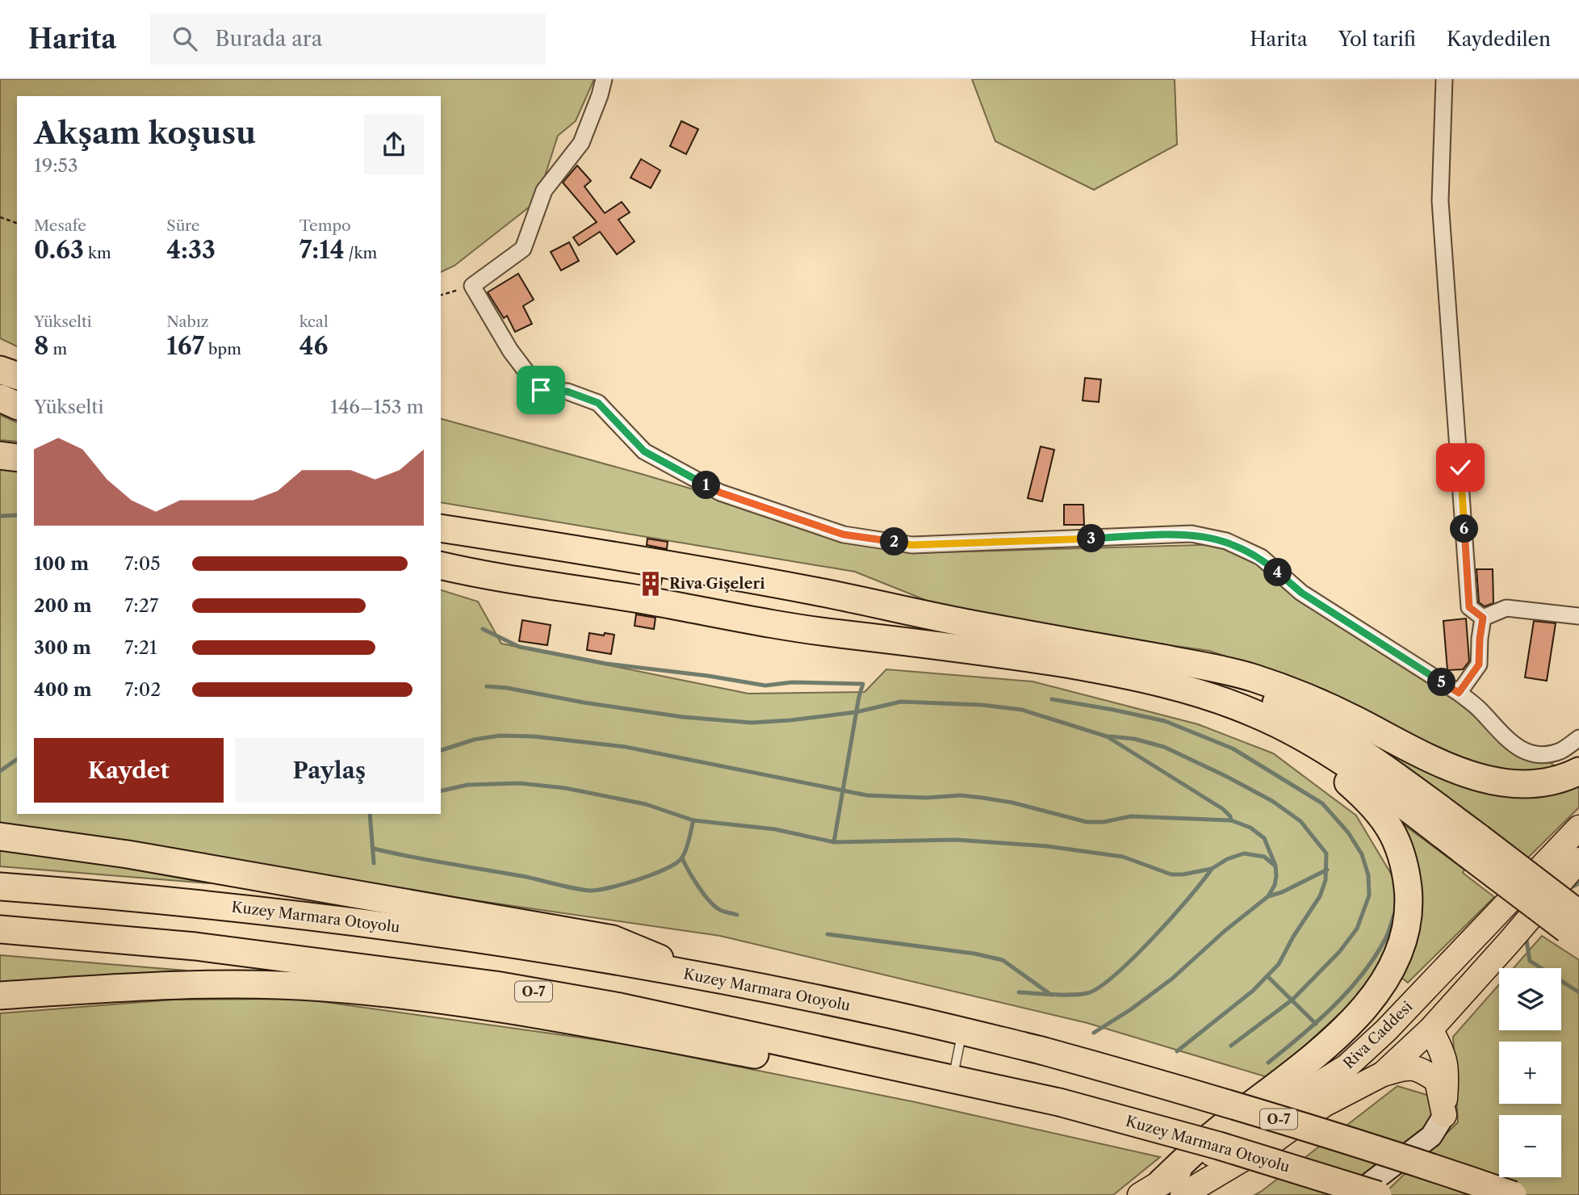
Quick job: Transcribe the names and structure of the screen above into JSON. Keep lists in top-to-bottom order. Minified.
{"streets":{"highway":["Kuzey Marmara Otoyolu","O-7"],"main road":["Riva Caddesi"]},"places":{"building":["Riva Gişeleri"]},"page":{"header":"Harita","search":"Burada ara","nav":["Harita","Yol tarifi","Kaydedilen"],"heading":["Akşam koşusu","19:53"],"stats":[["Mesafe","0.63 km"],["Süre","4:33"],["Tempo","7:14 /km"],["Yükselti","8 m"],["Nabız","167 bpm"],["kcal","46"]],"chart":["Yükselti","146–153 m"],"pins":["1","6","3","2","4","5"],"list":[{"name":"100 m","note":"7:05"},{"name":"200 m","note":"7:27"},{"name":"300 m","note":"7:21"},{"name":"400 m","note":"7:02"}],"buttons":["Kaydet","Paylaş"],"map_buttons":["+","−"]}}
